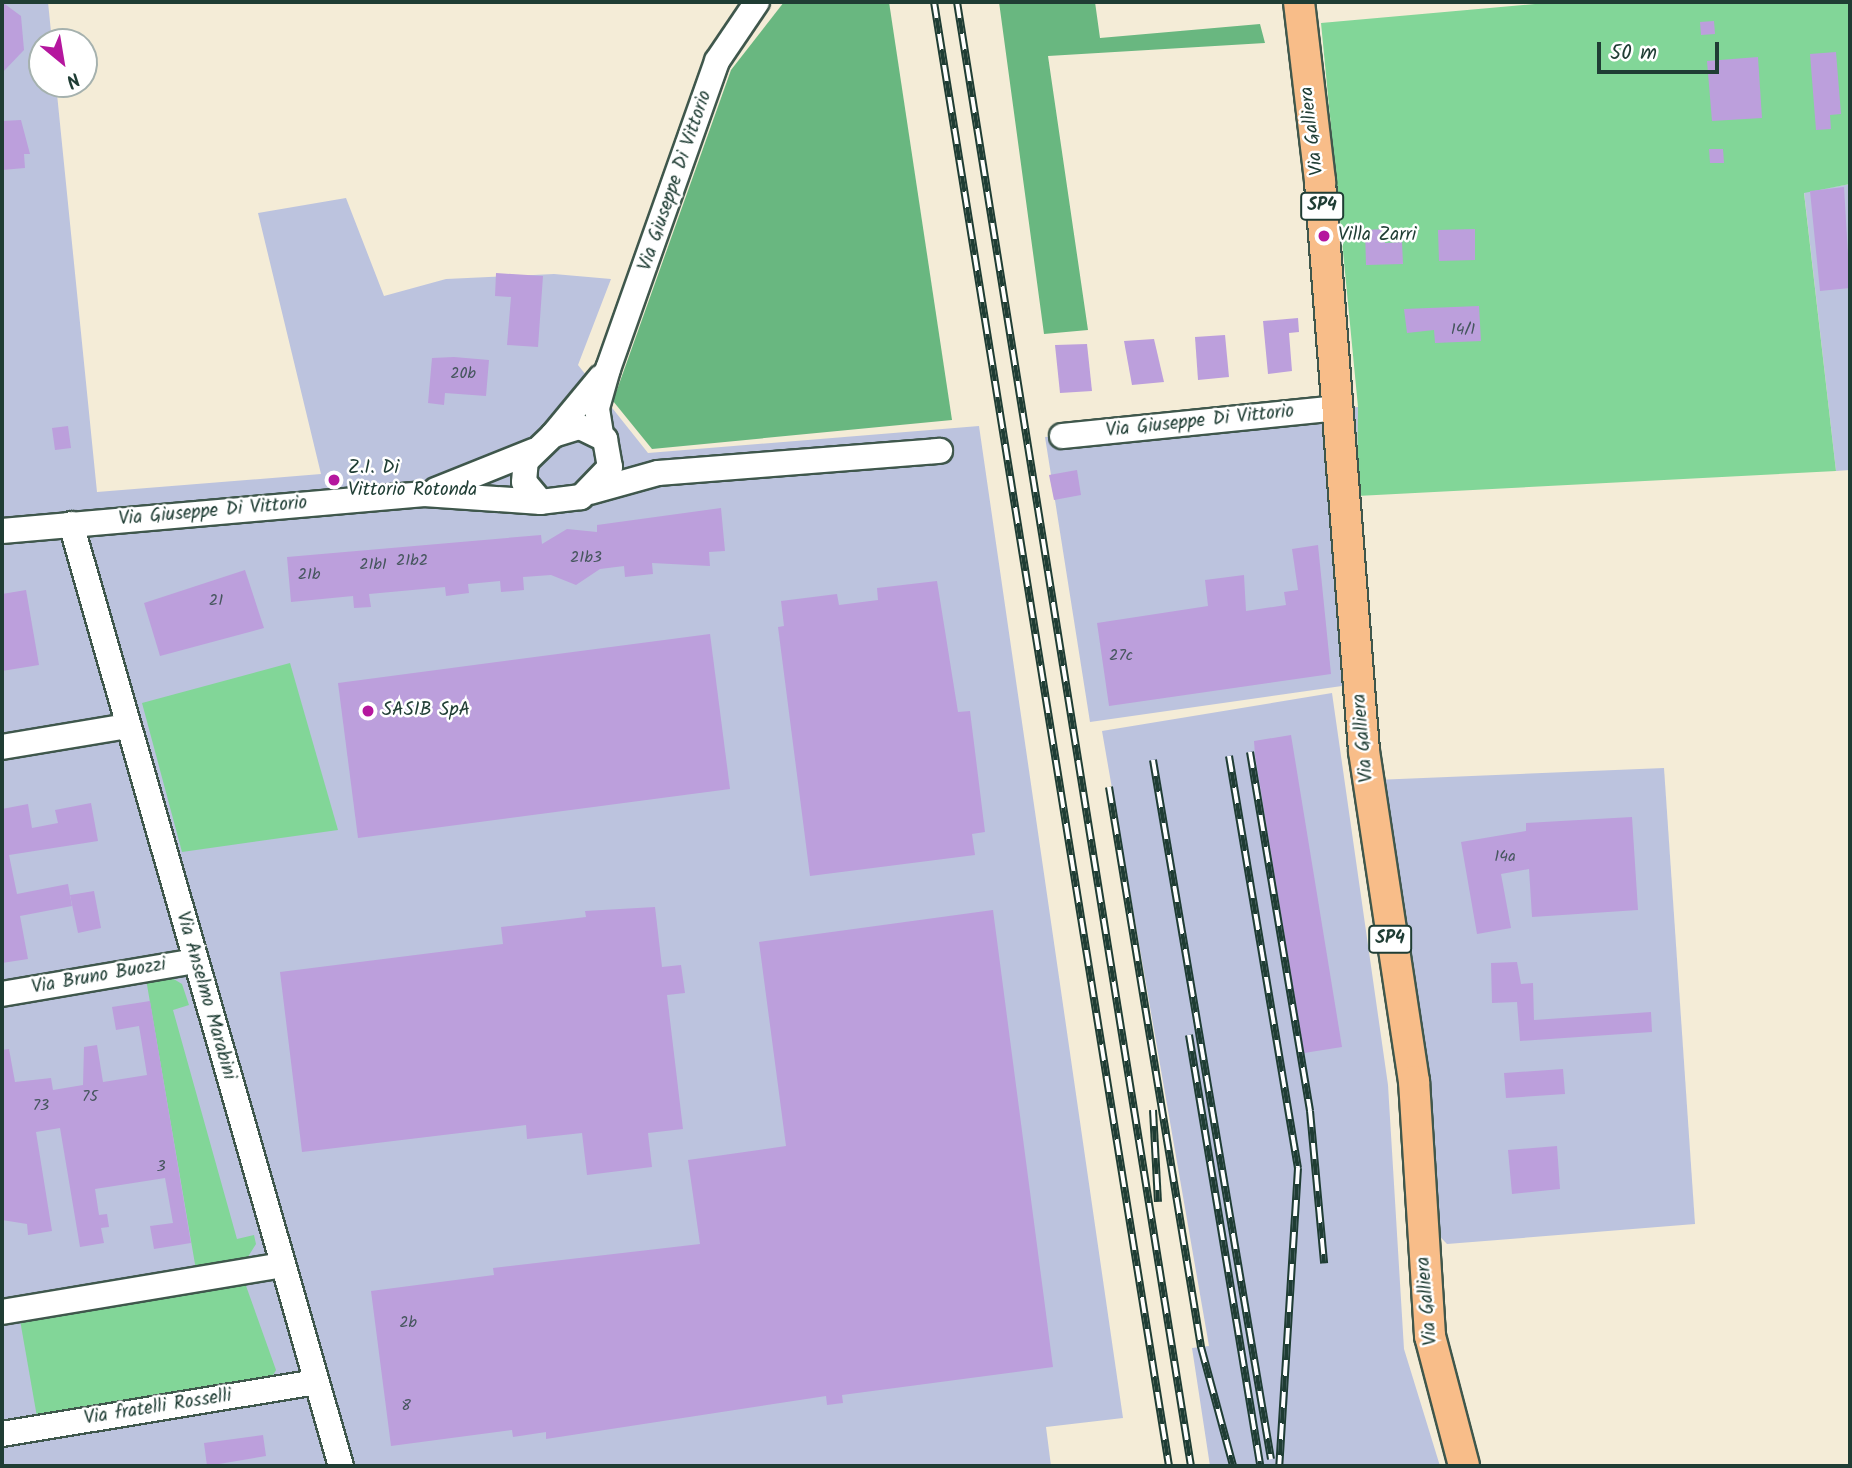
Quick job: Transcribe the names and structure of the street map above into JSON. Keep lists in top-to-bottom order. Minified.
{"streets":{"main road":["Via Galliera","SP4"],"street":["Via Giuseppe Di Vittorio","Via Bruno Buozzi","Via Anselmo Marabini","Via fratelli Rosselli"]},"crossings":[["Via Galliera","Via Giuseppe Di Vittorio"],["Via Giuseppe Di Vittorio","Via Anselmo Marabini"],["Via Bruno Buozzi","Via Anselmo Marabini"],["Via Anselmo Marabini","Via fratelli Rosselli"]],"places":["Villa Zarri","Z.I. Di Vittorio Rotonda","SASIB SpA"],"house_numbers":["14/1","20b","21b3","21b2","21b1","21b","21","27c","14a","75","73","3","2b","8"],"scale_bar":"50 m","north":"bottom right"}
